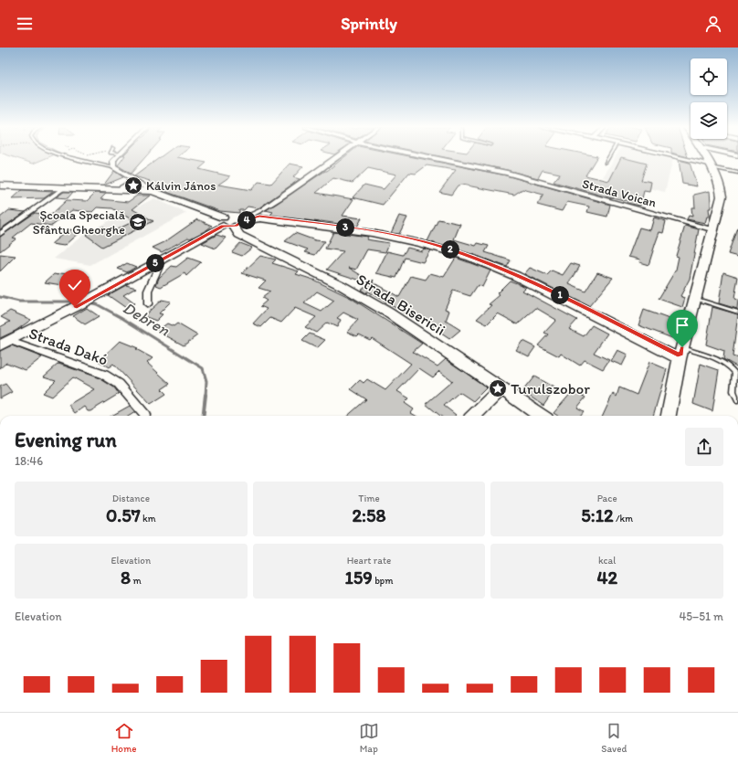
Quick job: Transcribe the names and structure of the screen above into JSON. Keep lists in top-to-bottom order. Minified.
{"streets":{"main road":["Strada Bisericii"],"street":["Strada Voican","Strada Dakó"]},"water":["Debren"],"places":{"place":["Kálvin János","Turulszobor"],"school or university":["Școala Specială Sfântu Gheorghe"]},"page":{"header":"Sprintly","pins":["4","3","2","5","1"],"heading":["Evening run","18:46"],"stats":[["Distance","0.57 km"],["Time","2:58"],["Pace","5:12 /km"],["Elevation","8 m"],["Heart rate","159 bpm"],["kcal","42"]],"chart":["Elevation","45–51 m"],"tabs":["Home","Map","Saved"]}}
